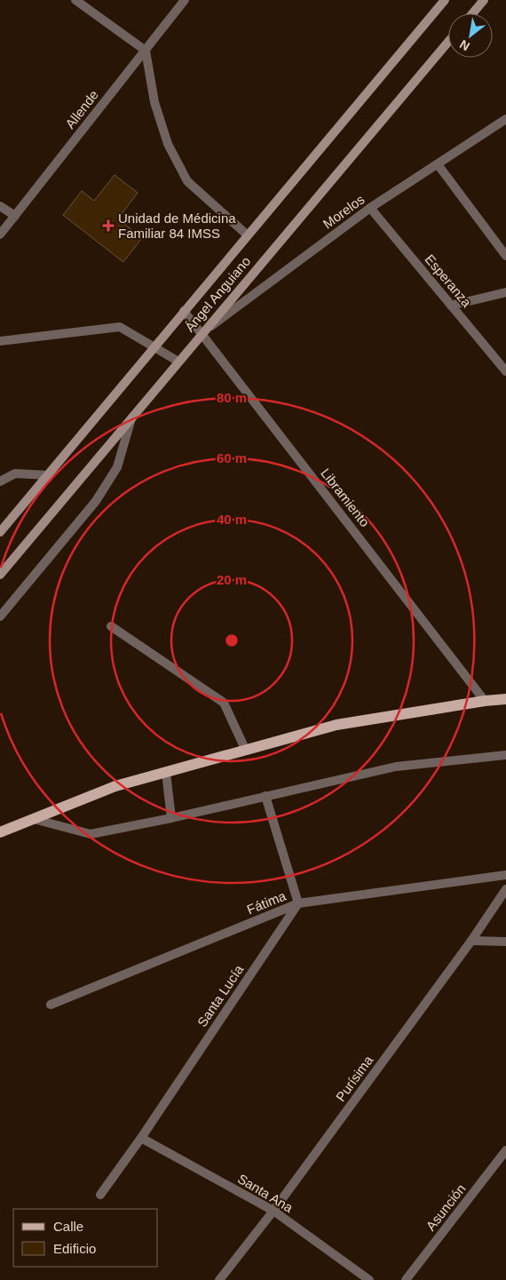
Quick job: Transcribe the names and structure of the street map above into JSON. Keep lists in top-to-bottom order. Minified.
{"streets":{"street":["Allende","Morelos","Esperanza","Ángel Anguiano","Libramiento","Fátima","Santa Lucía","Purísima","Santa Ana","Asunción"]},"crossings":[["Morelos","Esperanza"],["Morelos","Ángel Anguiano"],["Morelos","Libramiento"],["Ángel Anguiano","Libramiento"],["Fátima","Santa Lucía"],["Santa Lucía","Santa Ana"],["Purísima","Santa Ana"]],"places":{"health":["Unidad de Médicina Familiar 84 IMSS"]},"legend":["Calle","Edificio"],"north":"bottom left","rings":["80 m","60 m","40 m","20 m"]}
